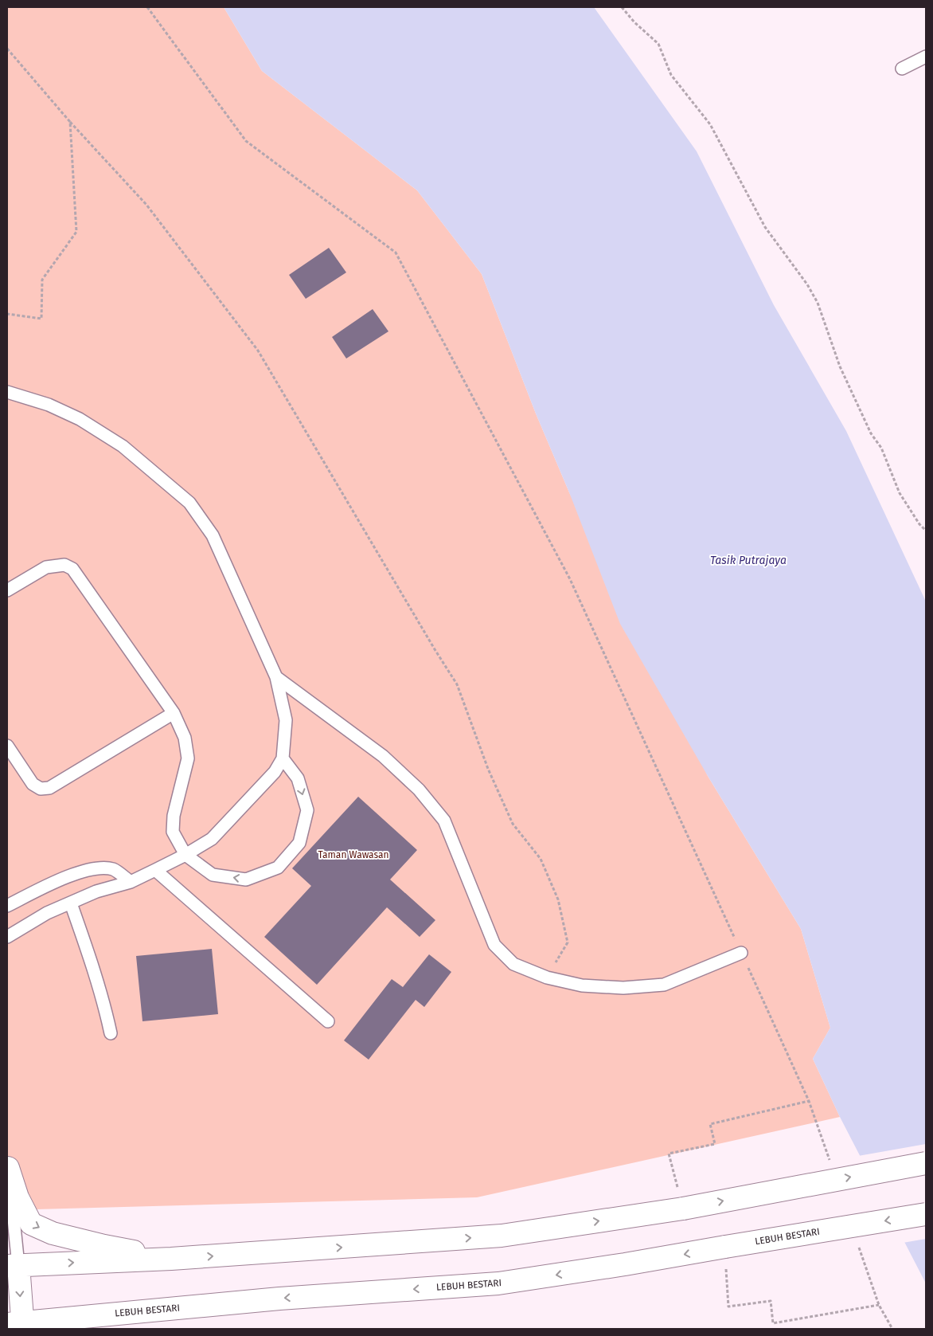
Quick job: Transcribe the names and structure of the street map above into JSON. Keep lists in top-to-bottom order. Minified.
{"streets":{"main road":["LEBUH BESTARI"]},"water":["Tasik Putrajaya"],"parks":["Taman Wawasan"]}
